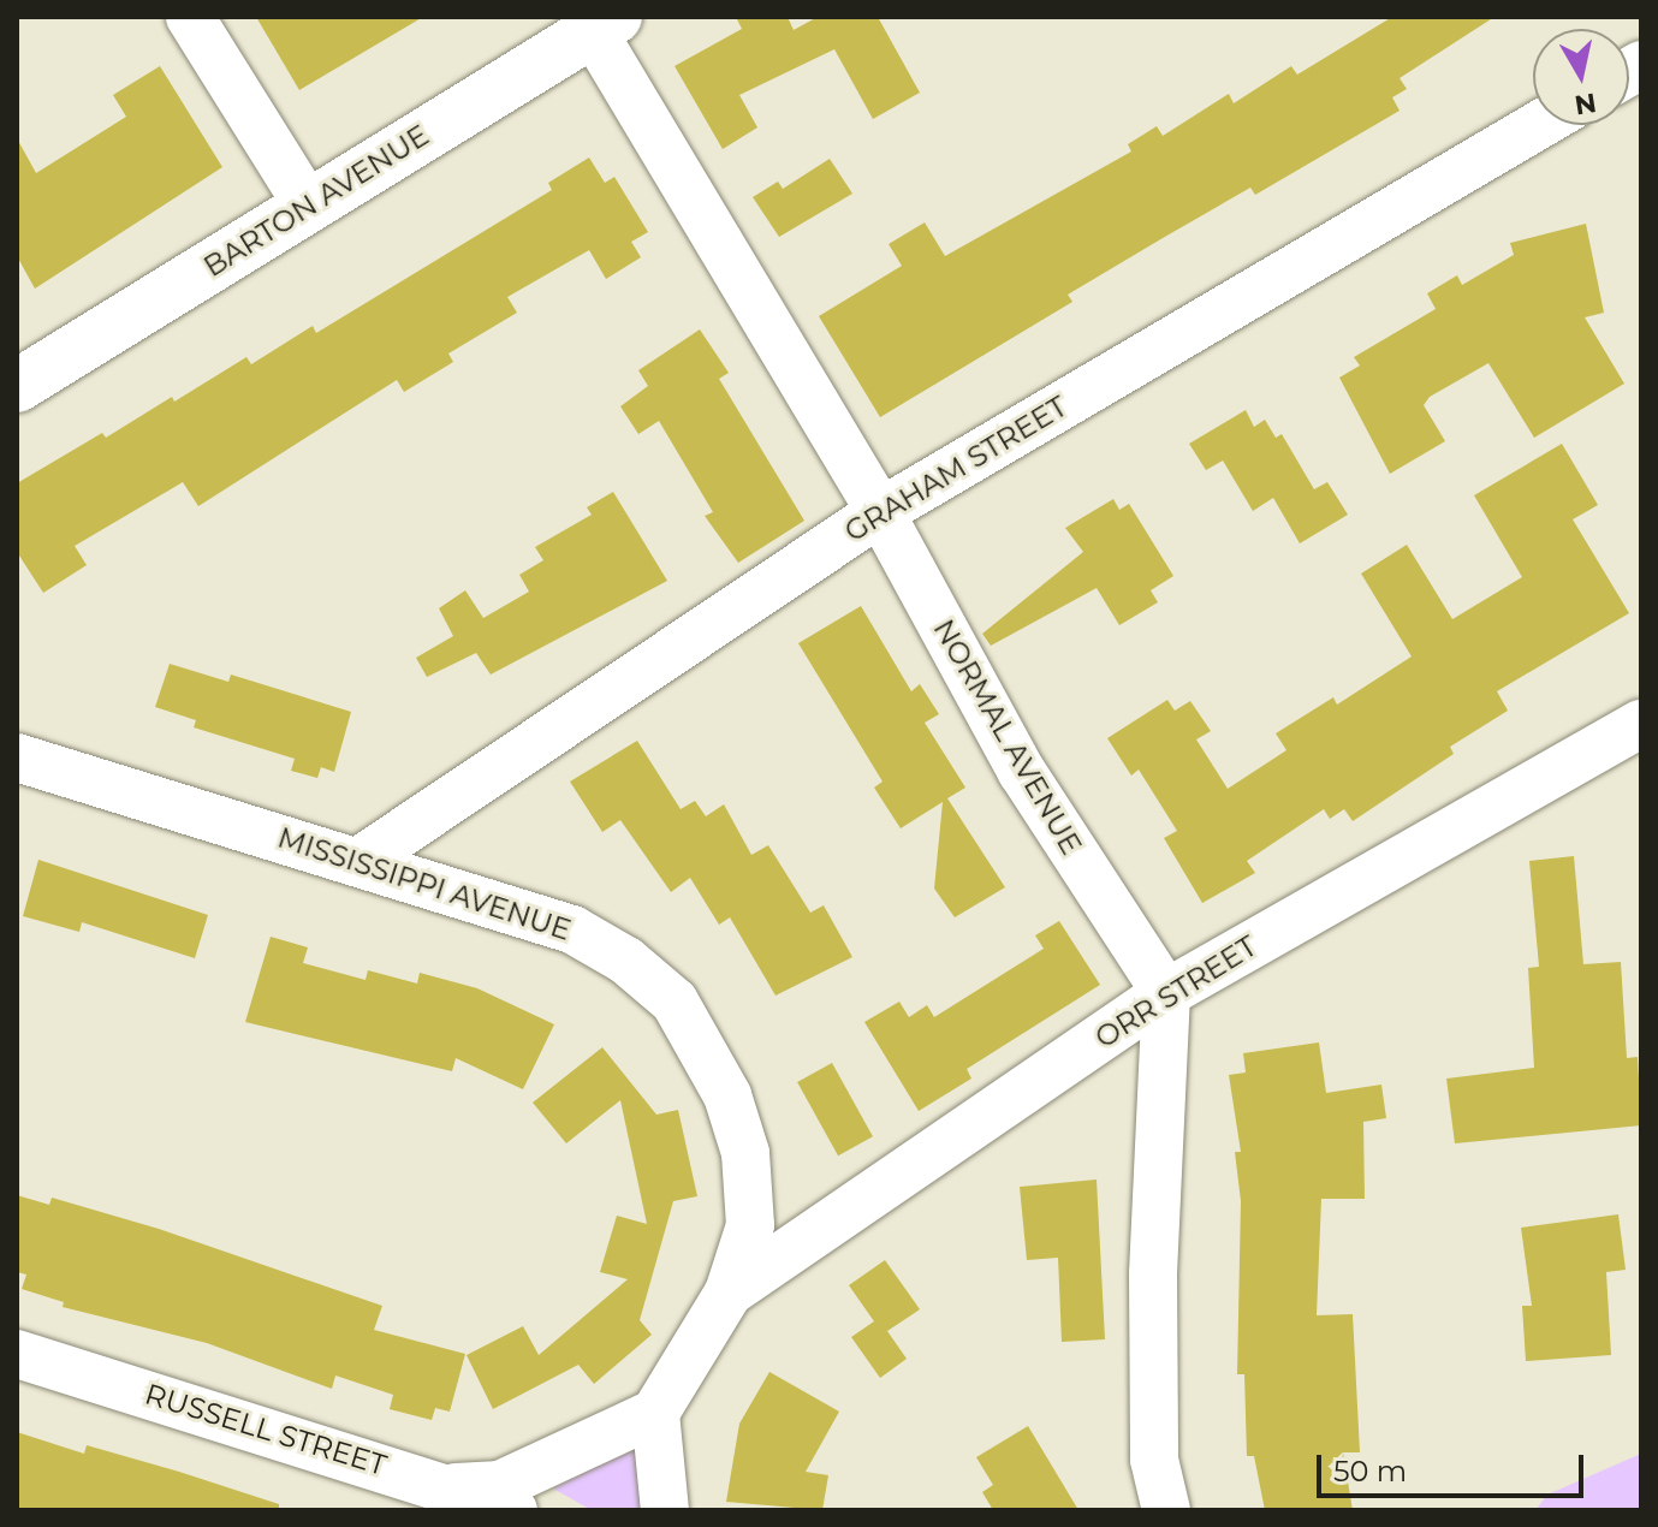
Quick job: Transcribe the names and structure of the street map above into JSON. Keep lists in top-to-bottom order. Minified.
{"streets":{"main road":["BARTON AVENUE"],"street":["GRAHAM STREET","NORMAL AVENUE","MISSISSIPPI AVENUE","ORR STREET","RUSSELL STREET"]},"crossings":[["BARTON AVENUE","NORMAL AVENUE"],["GRAHAM STREET","NORMAL AVENUE"],["GRAHAM STREET","MISSISSIPPI AVENUE"],["NORMAL AVENUE","ORR STREET"],["MISSISSIPPI AVENUE","ORR STREET"]],"scale_bar":"50 m","north":"bottom"}
